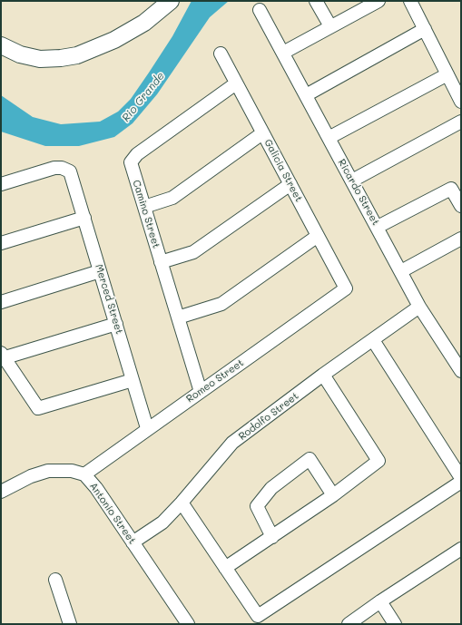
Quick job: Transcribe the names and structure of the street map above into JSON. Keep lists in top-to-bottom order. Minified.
{"streets":{"street":["Galicia Street","Ricardo Street","Camino Street","Merced Street","Romeo Street","Rodolfo Street","Antonio Street"]},"crossings":[["Galicia Street","Camino Street"],["Galicia Street","Romeo Street"],["Ricardo Street","Rodolfo Street"],["Camino Street","Romeo Street"],["Merced Street","Romeo Street"],["Romeo Street","Antonio Street"],["Rodolfo Street","Antonio Street"]],"water":["Rio Grande"]}
